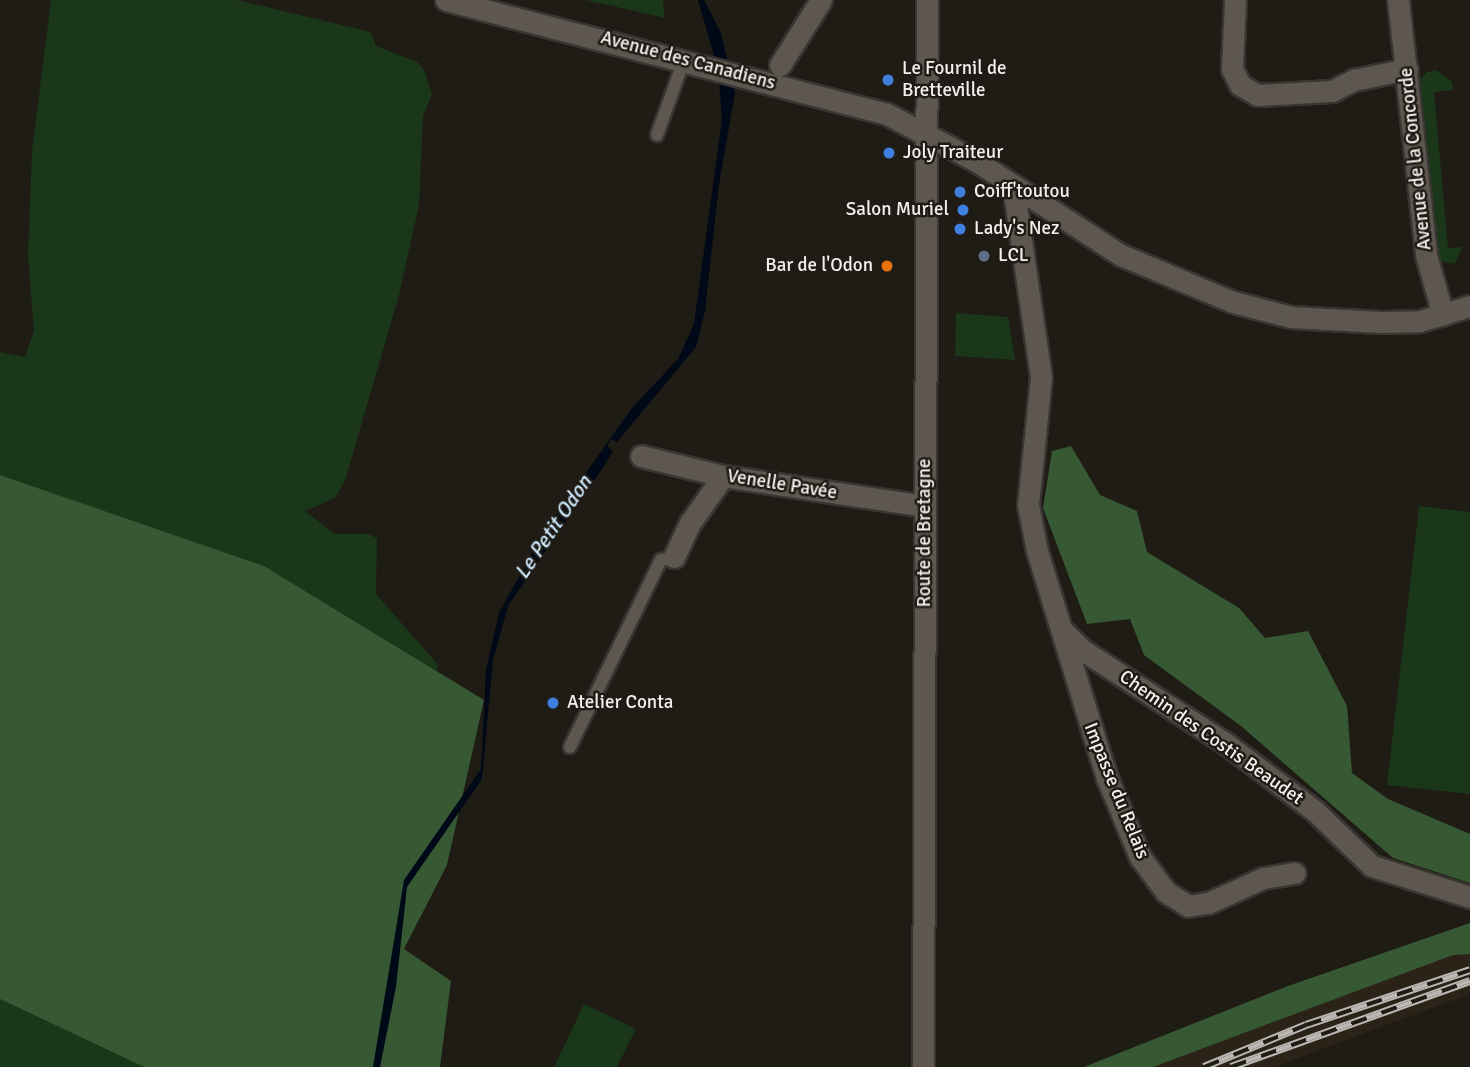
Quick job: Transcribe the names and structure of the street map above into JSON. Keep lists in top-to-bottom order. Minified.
{"streets":{"street":["Avenue des Canadiens","Avenue de la Concorde","Venelle Pavée","Route de Bretagne","Chemin des Costis Beaudet","Impasse du Relais"]},"crossings":[["Avenue des Canadiens","Avenue de la Concorde"],["Avenue des Canadiens","Route de Bretagne"],["Avenue des Canadiens","Impasse du Relais"],["Venelle Pavée","Route de Bretagne"],["Chemin des Costis Beaudet","Impasse du Relais"]],"water":["Le Petit Odon"],"places":["Le Fournil de Bretteville","Joly Traiteur","Coiff'toutou","Salon Muriel","Lady's Nez","LCL","Bar de l'Odon","Atelier Conta"]}
